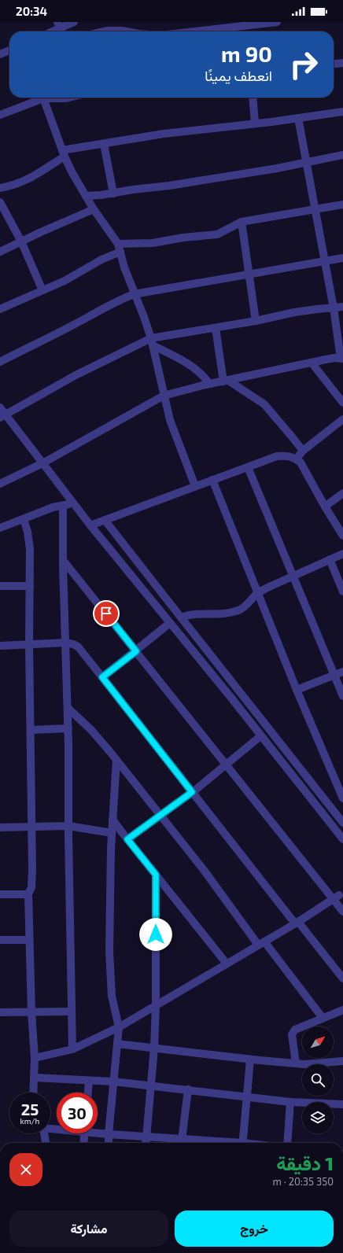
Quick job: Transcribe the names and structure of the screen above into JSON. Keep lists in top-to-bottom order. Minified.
{"north":"top right","page":{"status":"20:34","turn":["90 m","انعطف يمينًا"],"speed":"25 km/h","limit":"30","heading":["1 دقيقة","350 m · 20:35"],"buttons":["خروج","مشاركة"]}}
